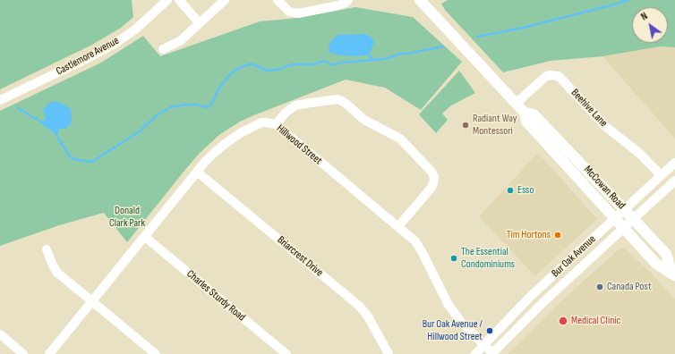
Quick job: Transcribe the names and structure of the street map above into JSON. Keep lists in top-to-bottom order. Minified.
{"streets":{"main road":["McCowan Road"],"street":["Castlemore Avenue","Beehive Lane","Hillwood Street","Briarcrest Drive","Bur Oak Avenue","Charles Sturdy Road"]},"crossings":[["Beehive Lane","McCowan Road"],["Beehive Lane","Bur Oak Avenue"],["Hillwood Street","Briarcrest Drive"],["Hillwood Street","Bur Oak Avenue"],["Hillwood Street","Charles Sturdy Road"],["McCowan Road","Bur Oak Avenue"]],"parks":["Donald Clark Park"],"places":["Radiant Way Montessori","Esso","Tim Hortons","The Essential Condominiums","Canada Post","Medical Clinic","Bur Oak Avenue / Hillwood Street"],"north":"top left"}
